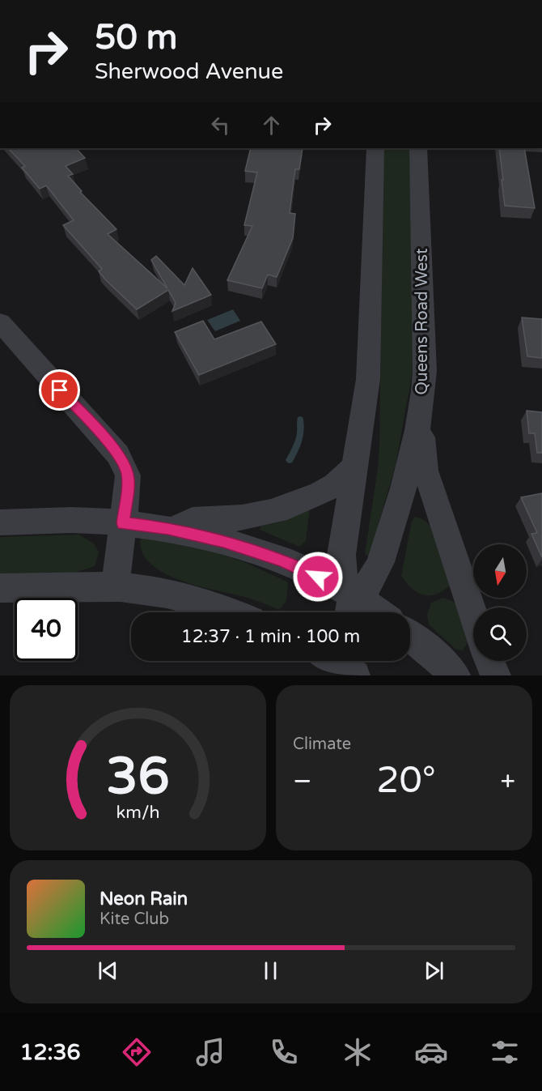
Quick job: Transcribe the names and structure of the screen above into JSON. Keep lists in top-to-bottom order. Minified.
{"streets":{"street":["Queens Road West"]},"north":"bottom","page":{"turn":["50 m","Sherwood Avenue"],"limit":"40","trip":"12:37 · 1 min · 100 m","tile":"Climate","heat":["−","20°","+"],"song":["Neon Rain","Kite Club"],"tabs":"12:36","gauge":["36","km/h"]}}
